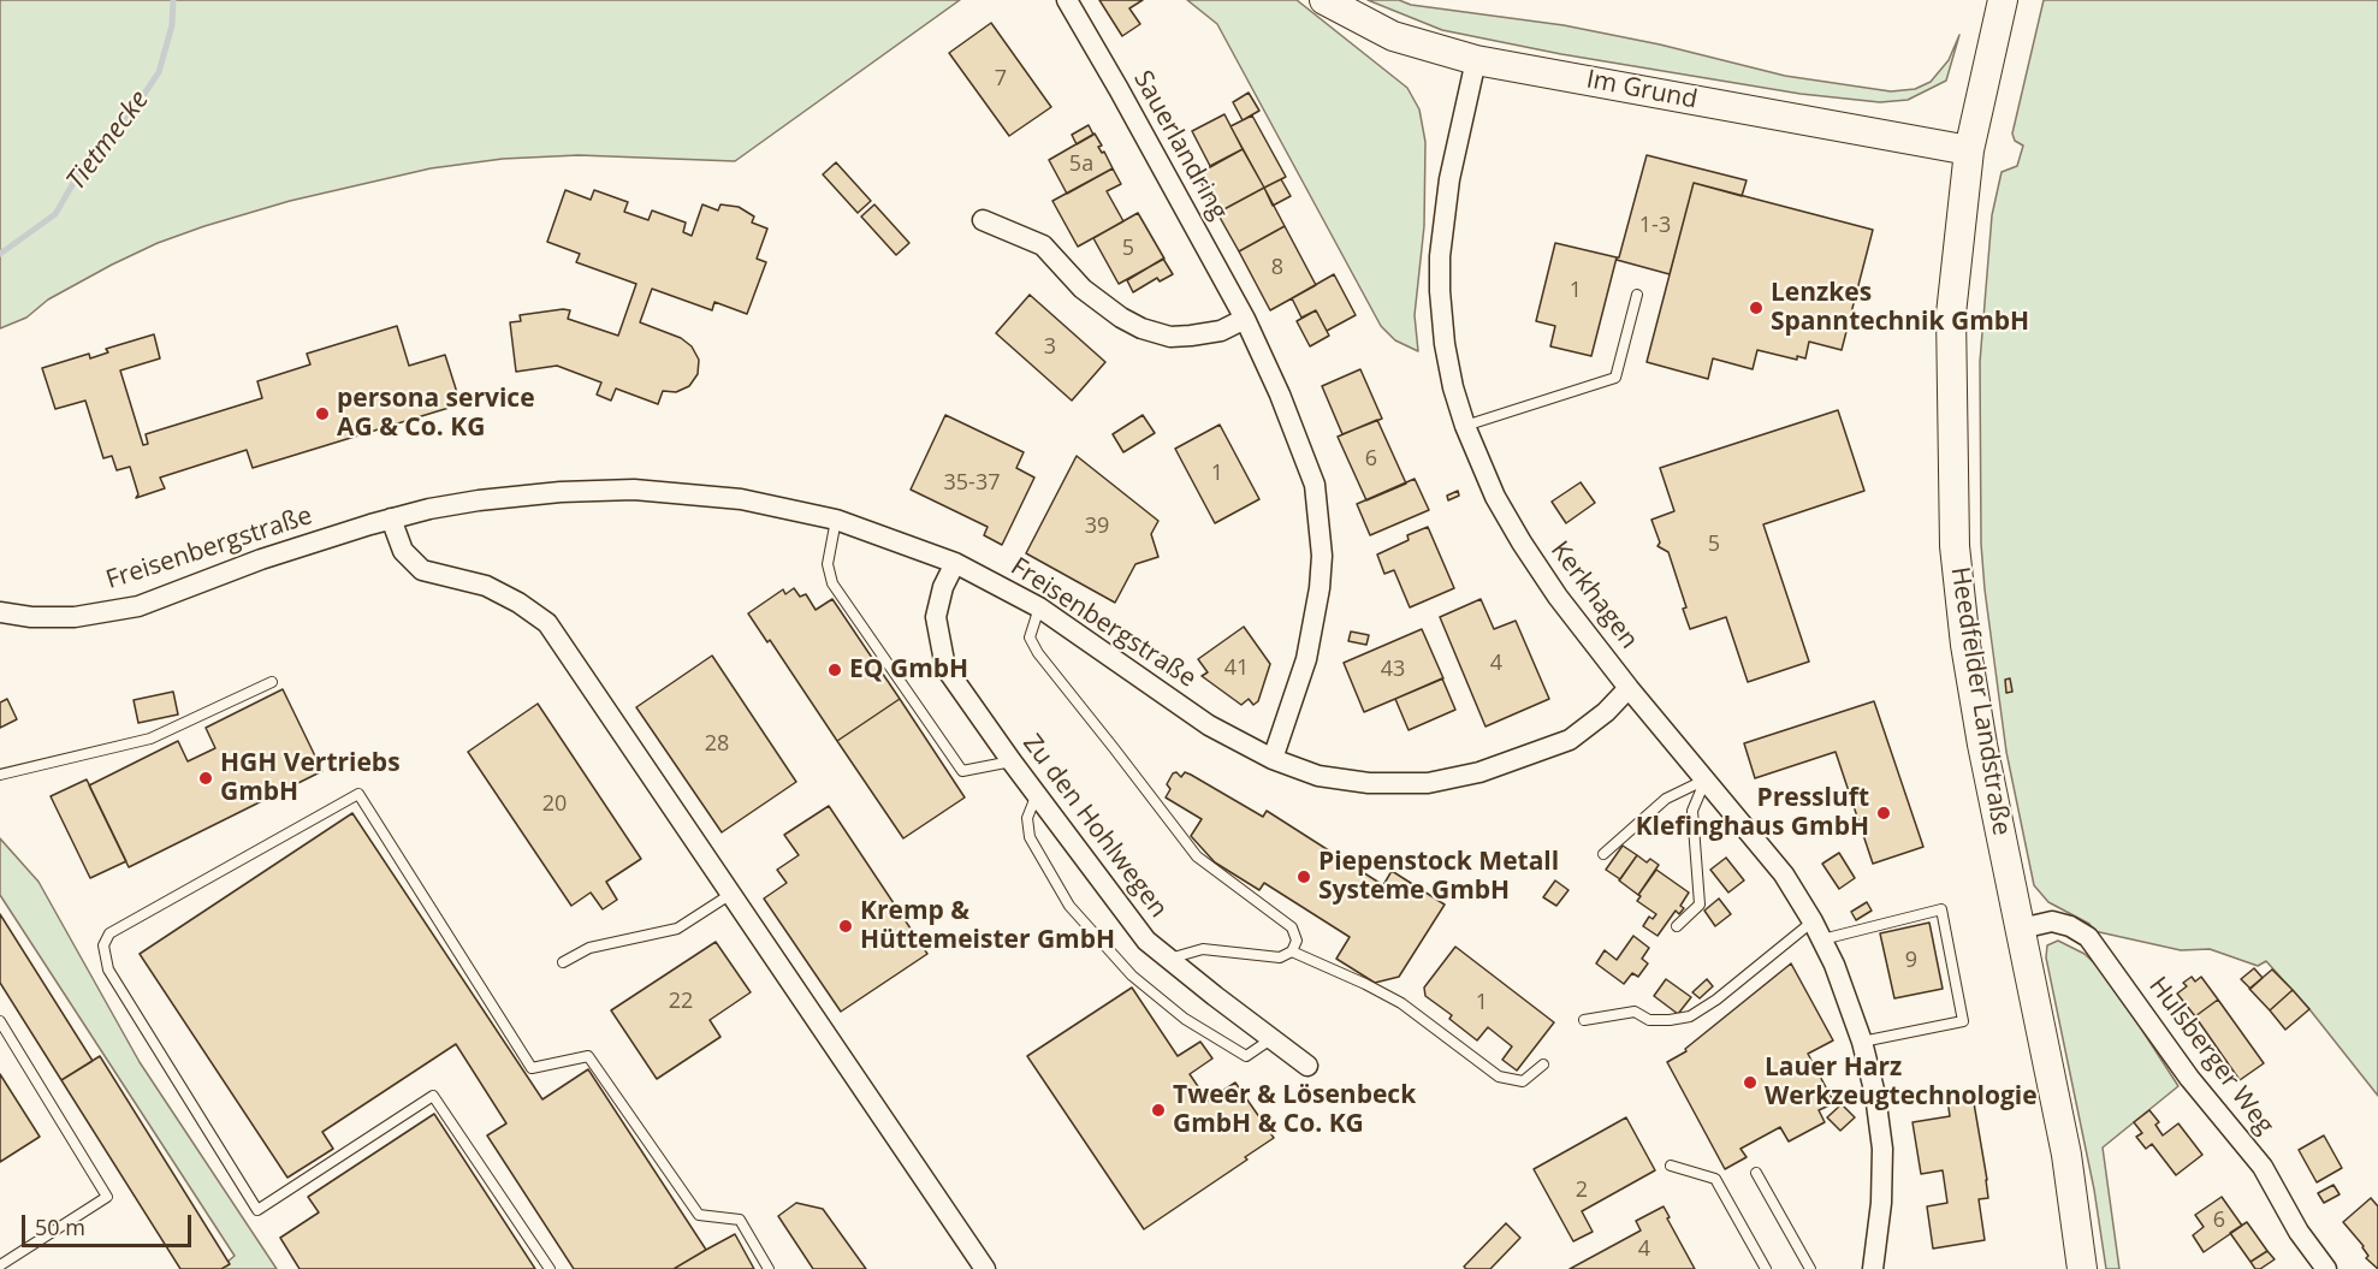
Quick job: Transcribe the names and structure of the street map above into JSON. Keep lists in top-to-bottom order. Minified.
{"streets":{"main road":["Im Grund","Heedfelder Landstraße"],"street":["Sauerlandring","Freisenbergstraße","Kerkhagen","Zu den Hohlwegen","Hulsberger Weg"]},"crossings":[["Im Grund","Kerkhagen"],["Im Grund","Heedfelder Landstraße"],["Sauerlandring","Freisenbergstraße"],["Freisenbergstraße","Kerkhagen"],["Freisenbergstraße","Zu den Hohlwegen"],["Heedfelder Landstraße","Hulsberger Weg"]],"water":["Tietmecke"],"places":["Lenzkes Spanntechnik GmbH","persona service AG & Co. KG","EQ GmbH","HGH Vertriebs GmbH","Pressluft Klefinghaus GmbH","Piepenstock Metall Systeme GmbH","Kremp & Hüttemeister GmbH","Lauer Harz Werkzeugtechnologie","Tweer & Lösenbeck GmbH & Co. KG"],"house_numbers":["7","5a","1-3","5","8","1","3","6","1","35-37","39","5","4","41","43","28","20","9","22","1","2","6","4"],"scale_bar":"50 m"}
